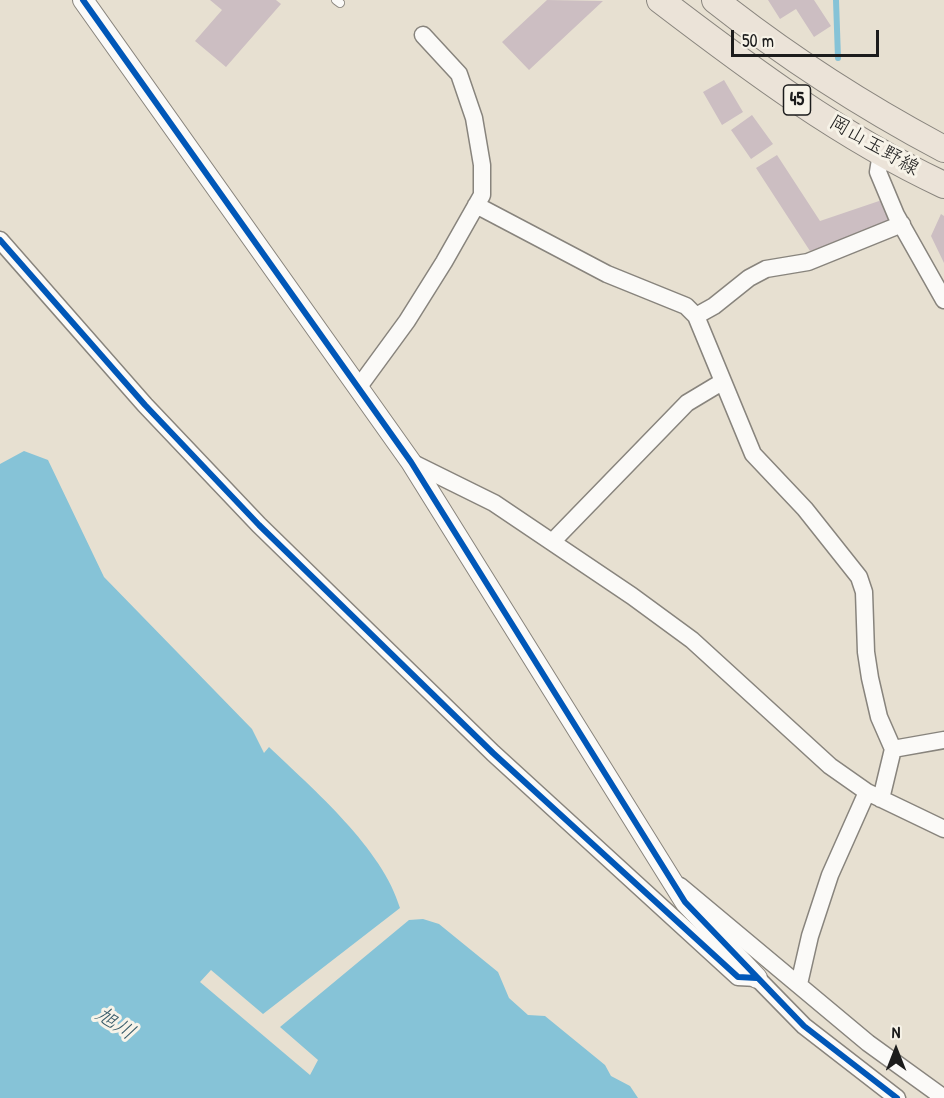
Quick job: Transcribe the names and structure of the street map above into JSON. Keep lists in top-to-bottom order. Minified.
{"streets":{"main road":["45","岡山玉野線"]},"water":["旭川"],"scale_bar":"50 m","north":"top"}
